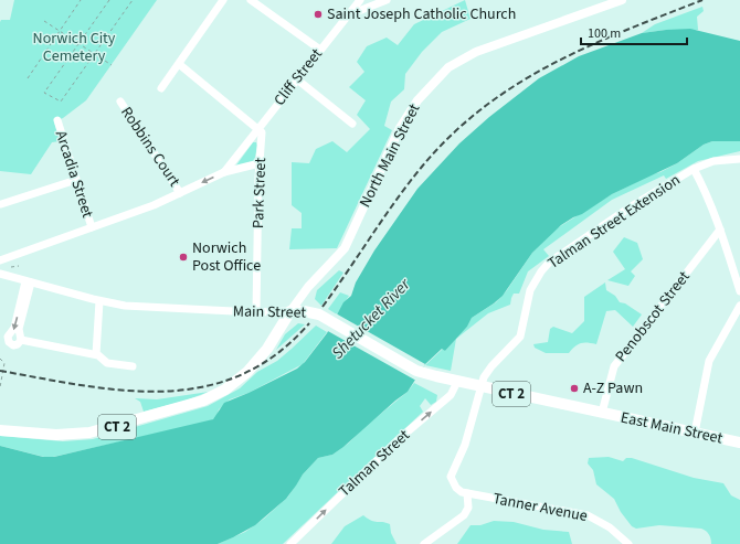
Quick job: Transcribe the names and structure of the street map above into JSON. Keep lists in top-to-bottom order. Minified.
{"streets":{"highway":["Main Street","CT 2","East Main Street"],"main road":["North Main Street"],"street":["Cliff Street","Robbins Court","Arcadia Street","Park Street","Talman Street Extension","Penobscot Street","Talman Street","Tanner Avenue"]},"crossings":[["Cliff Street","Robbins Court"],["Cliff Street","Arcadia Street"],["Cliff Street","Park Street"],["North Main Street","Main Street"],["North Main Street","CT 2"],["Park Street","Main Street"],["Talman Street Extension","Main Street"],["Talman Street Extension","Tanner Avenue"],["Main Street","Penobscot Street"],["Main Street","CT 2"],["Main Street","East Main Street"],["Main Street","Talman Street"],["Penobscot Street","East Main Street"]],"one_way":["Talman Street"],"water":["Shetucket River"],"parks":["Norwich City Cemetery"],"places":["Saint Joseph Catholic Church","Norwich Post Office","A-Z Pawn"],"scale_bar":"100 m"}
